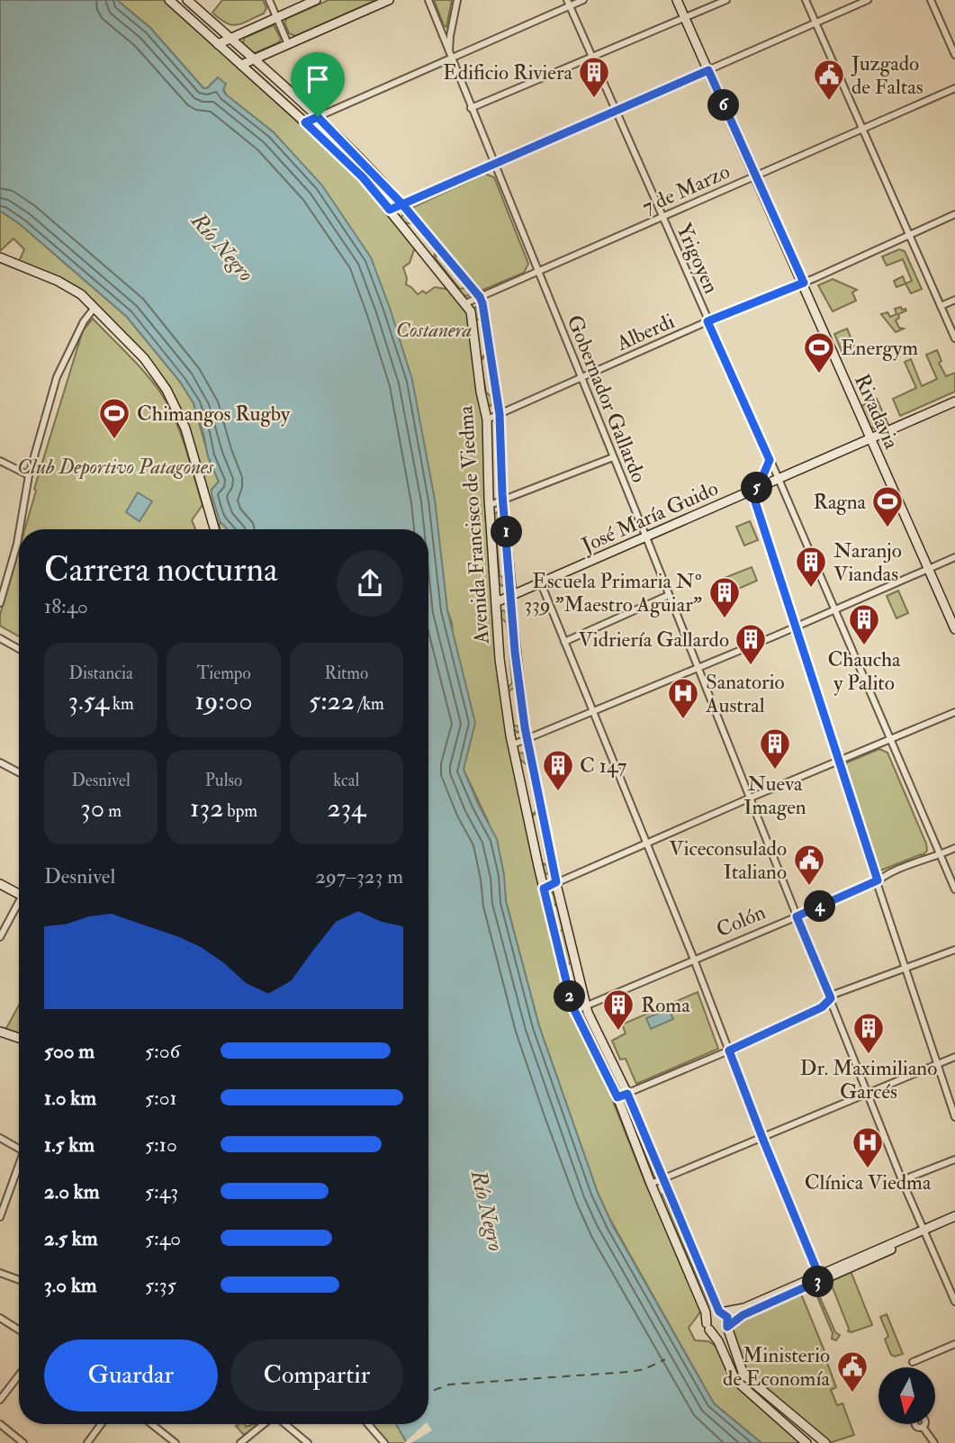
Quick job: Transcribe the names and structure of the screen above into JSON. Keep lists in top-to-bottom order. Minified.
{"streets":{"main road":["Rivadavia","José María Guido","Avenida Francisco de Viedma"],"street":["7 de Marzo","Yrigoyen","Alberdi","Gobernador Gallardo","Colón"]},"crossings":[["7 de Marzo","Yrigoyen"],["7 de Marzo","Gobernador Gallardo"],["7 de Marzo","Rivadavia"],["7 de Marzo","Avenida Francisco de Viedma"],["Yrigoyen","Alberdi"],["Yrigoyen","José María Guido"],["Yrigoyen","Colón"],["Alberdi","Gobernador Gallardo"],["Alberdi","Rivadavia"],["Alberdi","Avenida Francisco de Viedma"],["Gobernador Gallardo","José María Guido"],["Gobernador Gallardo","Colón"],["Rivadavia","José María Guido"],["José María Guido","Avenida Francisco de Viedma"],["Avenida Francisco de Viedma","Colón"]],"water":["Río Negro"],"parks":["Costanera","Club Deportivo Patagones"],"places":{"building":["Edificio Riviera","Naranjo Viandas","Escuela Primaria Nº 339 \"Maestro Aguiar\"","Chaucha y Palito","Vidriería Gallardo","Nueva Imagen","C 147","Roma","Dr. Maximiliano Garcés"],"public building":["Juzgado de Faltas","Viceconsulado Italiano","Ministerio de Economía"],"sports":["Energym","Chimangos Rugby","Ragna"],"hospital":["Sanatorio Austral","Clínica Viedma"]},"north":"bottom","page":{"pins":["6","5","1","4","2","3"],"heading":["Carrera nocturna","18:40"],"stats":[["Distancia","3.54 km"],["Tiempo","19:00"],["Ritmo","5:22 /km"],["Desnivel","30 m"],["Pulso","132 bpm"],["kcal","234"]],"chart":["Desnivel","297–323 m"],"list":[{"name":"500 m","note":"5:06"},{"name":"1.0 km","note":"5:01"},{"name":"1.5 km","note":"5:10"},{"name":"2.0 km","note":"5:43"},{"name":"2.5 km","note":"5:40"},{"name":"3.0 km","note":"5:35"}],"buttons":["Guardar","Compartir"]}}
